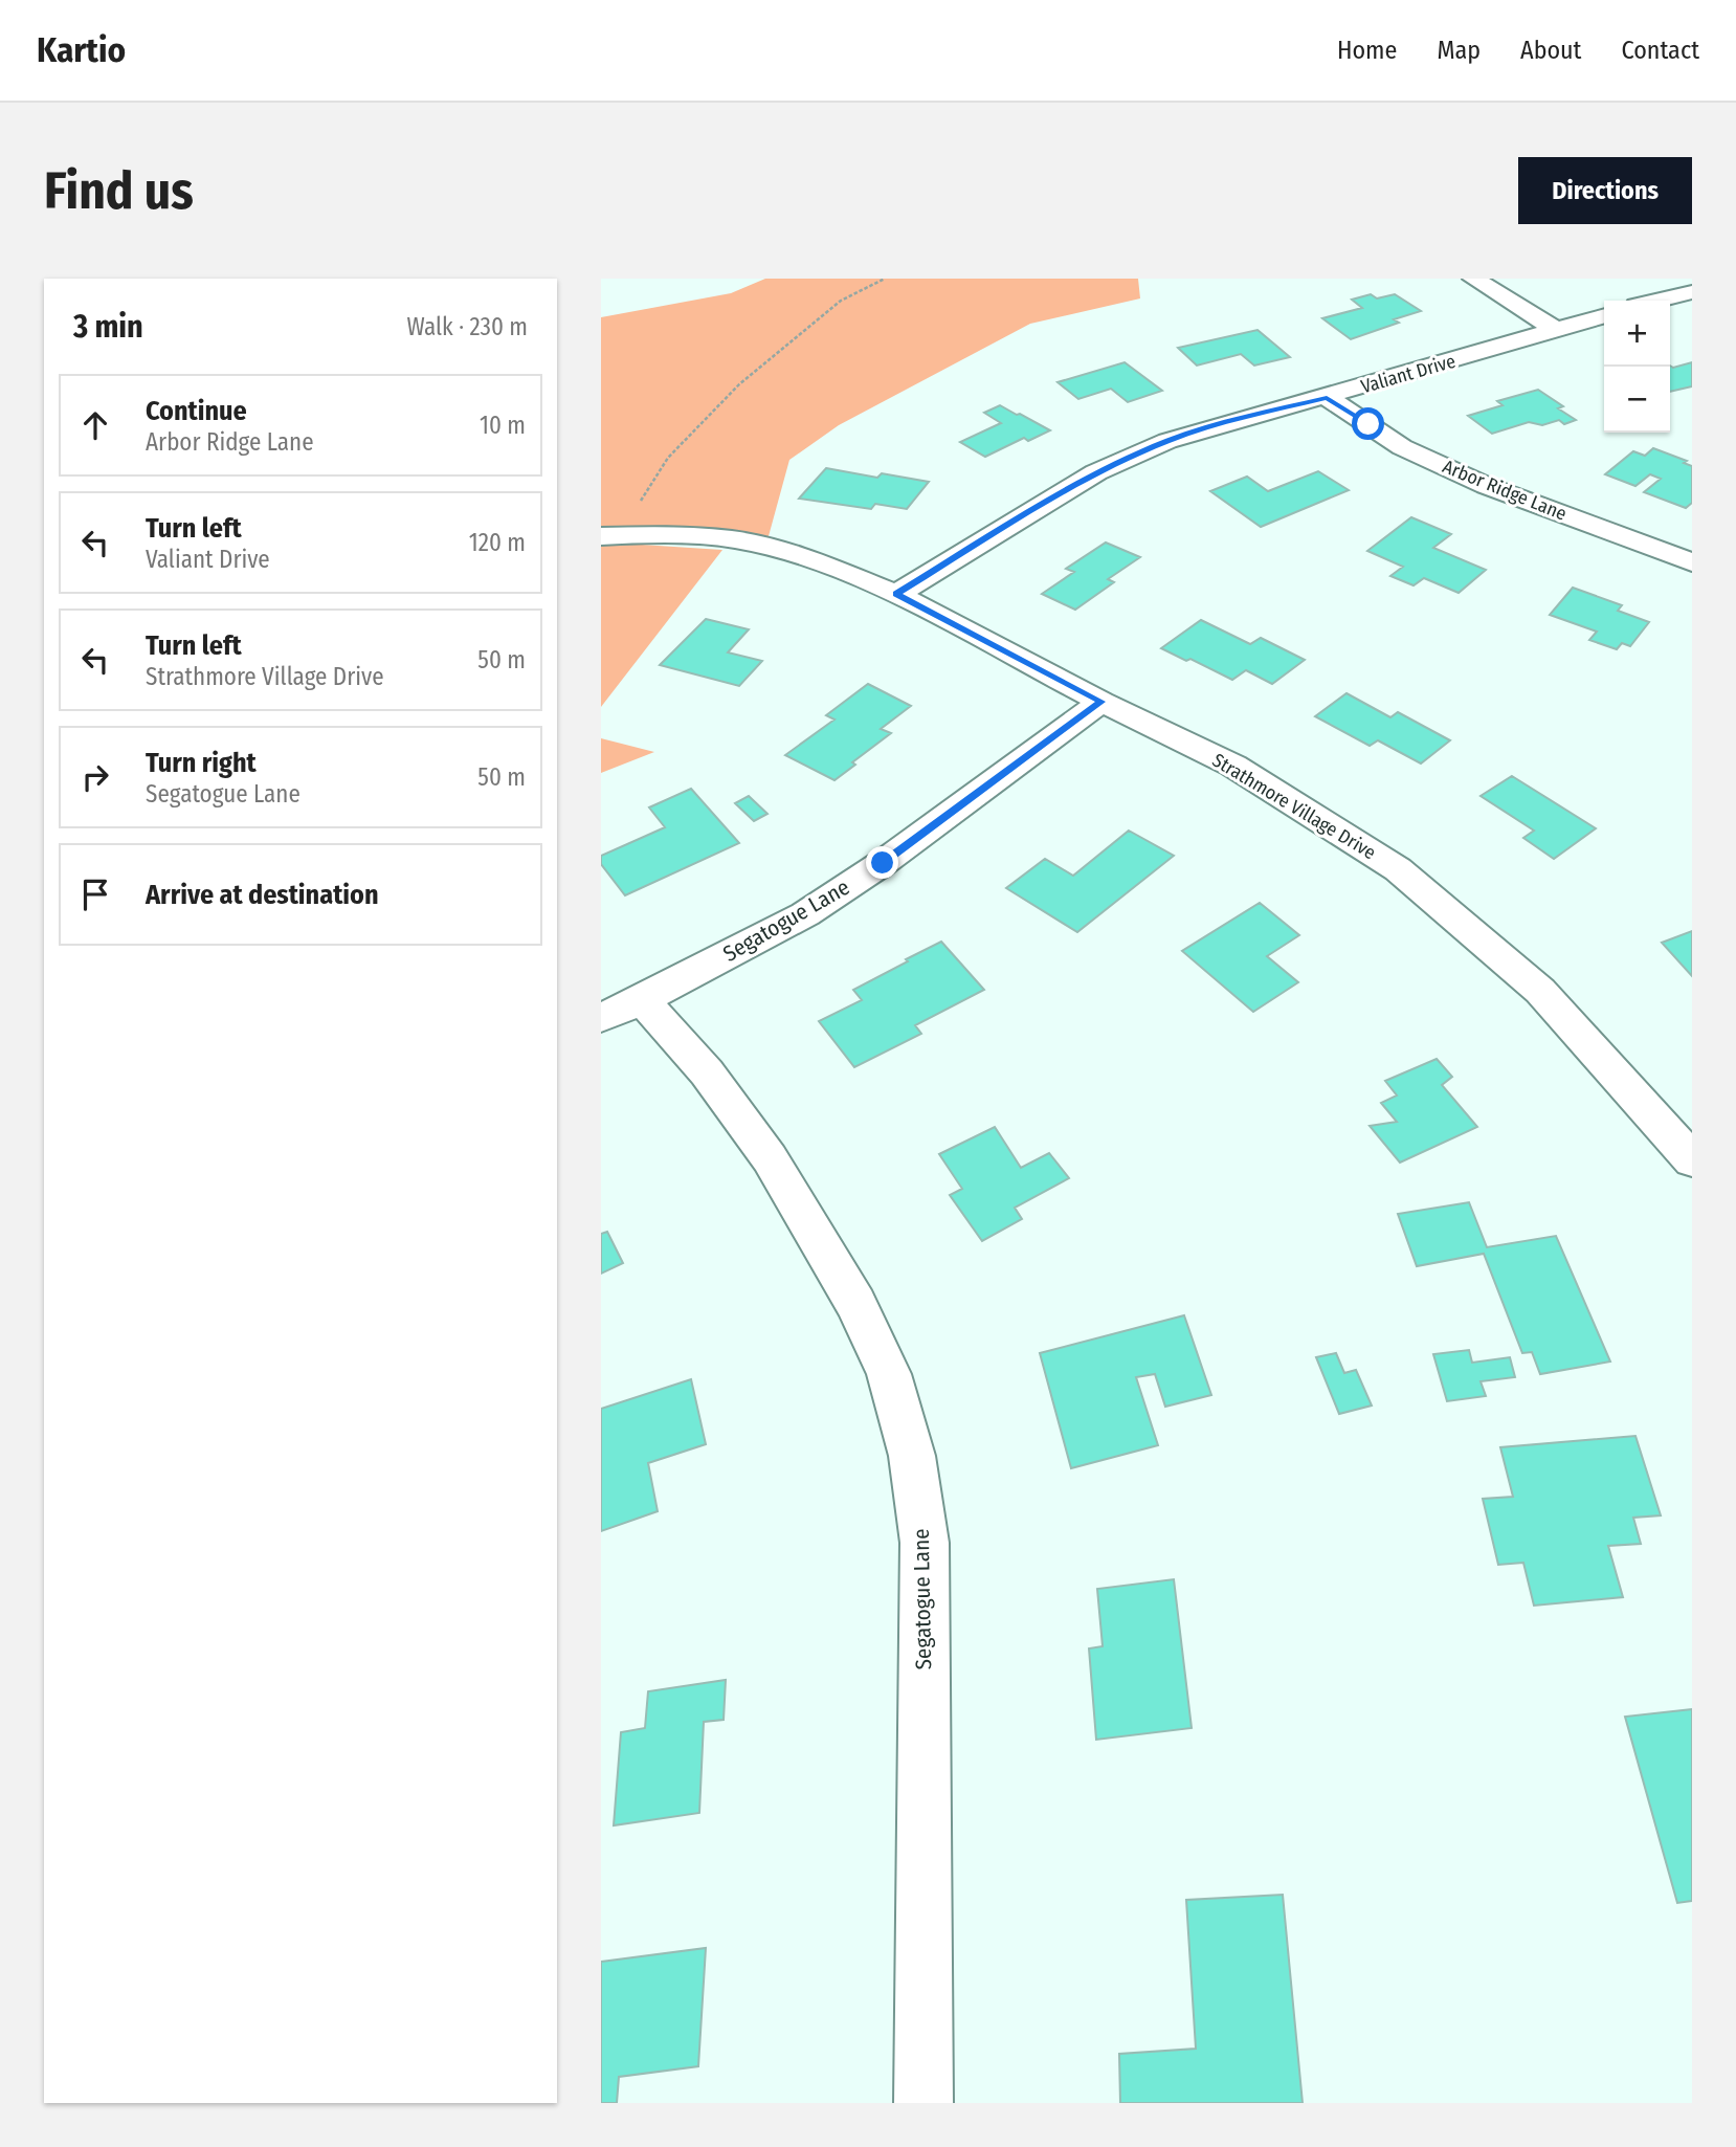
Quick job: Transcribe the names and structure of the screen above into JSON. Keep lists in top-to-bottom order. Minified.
{"streets":{"street":["Valiant Drive","Arbor Ridge Lane","Strathmore Village Drive","Segatogue Lane"]},"crossings":[["Valiant Drive","Arbor Ridge Lane"],["Valiant Drive","Strathmore Village Drive"],["Strathmore Village Drive","Segatogue Lane"]],"page":{"header":"Kartio","nav":["Home","Map","About","Contact"],"buttons":"Directions","title":"Find us","heading":["3 min","Walk · 230 m"],"map_buttons":["+","−"],"list":[["Continue","Arbor Ridge Lane","10 m"],["Turn left","Valiant Drive","120 m"],["Turn left","Strathmore Village Drive","50 m"],["Turn right","Segatogue Lane","50 m"],"Arrive at destination"]}}
